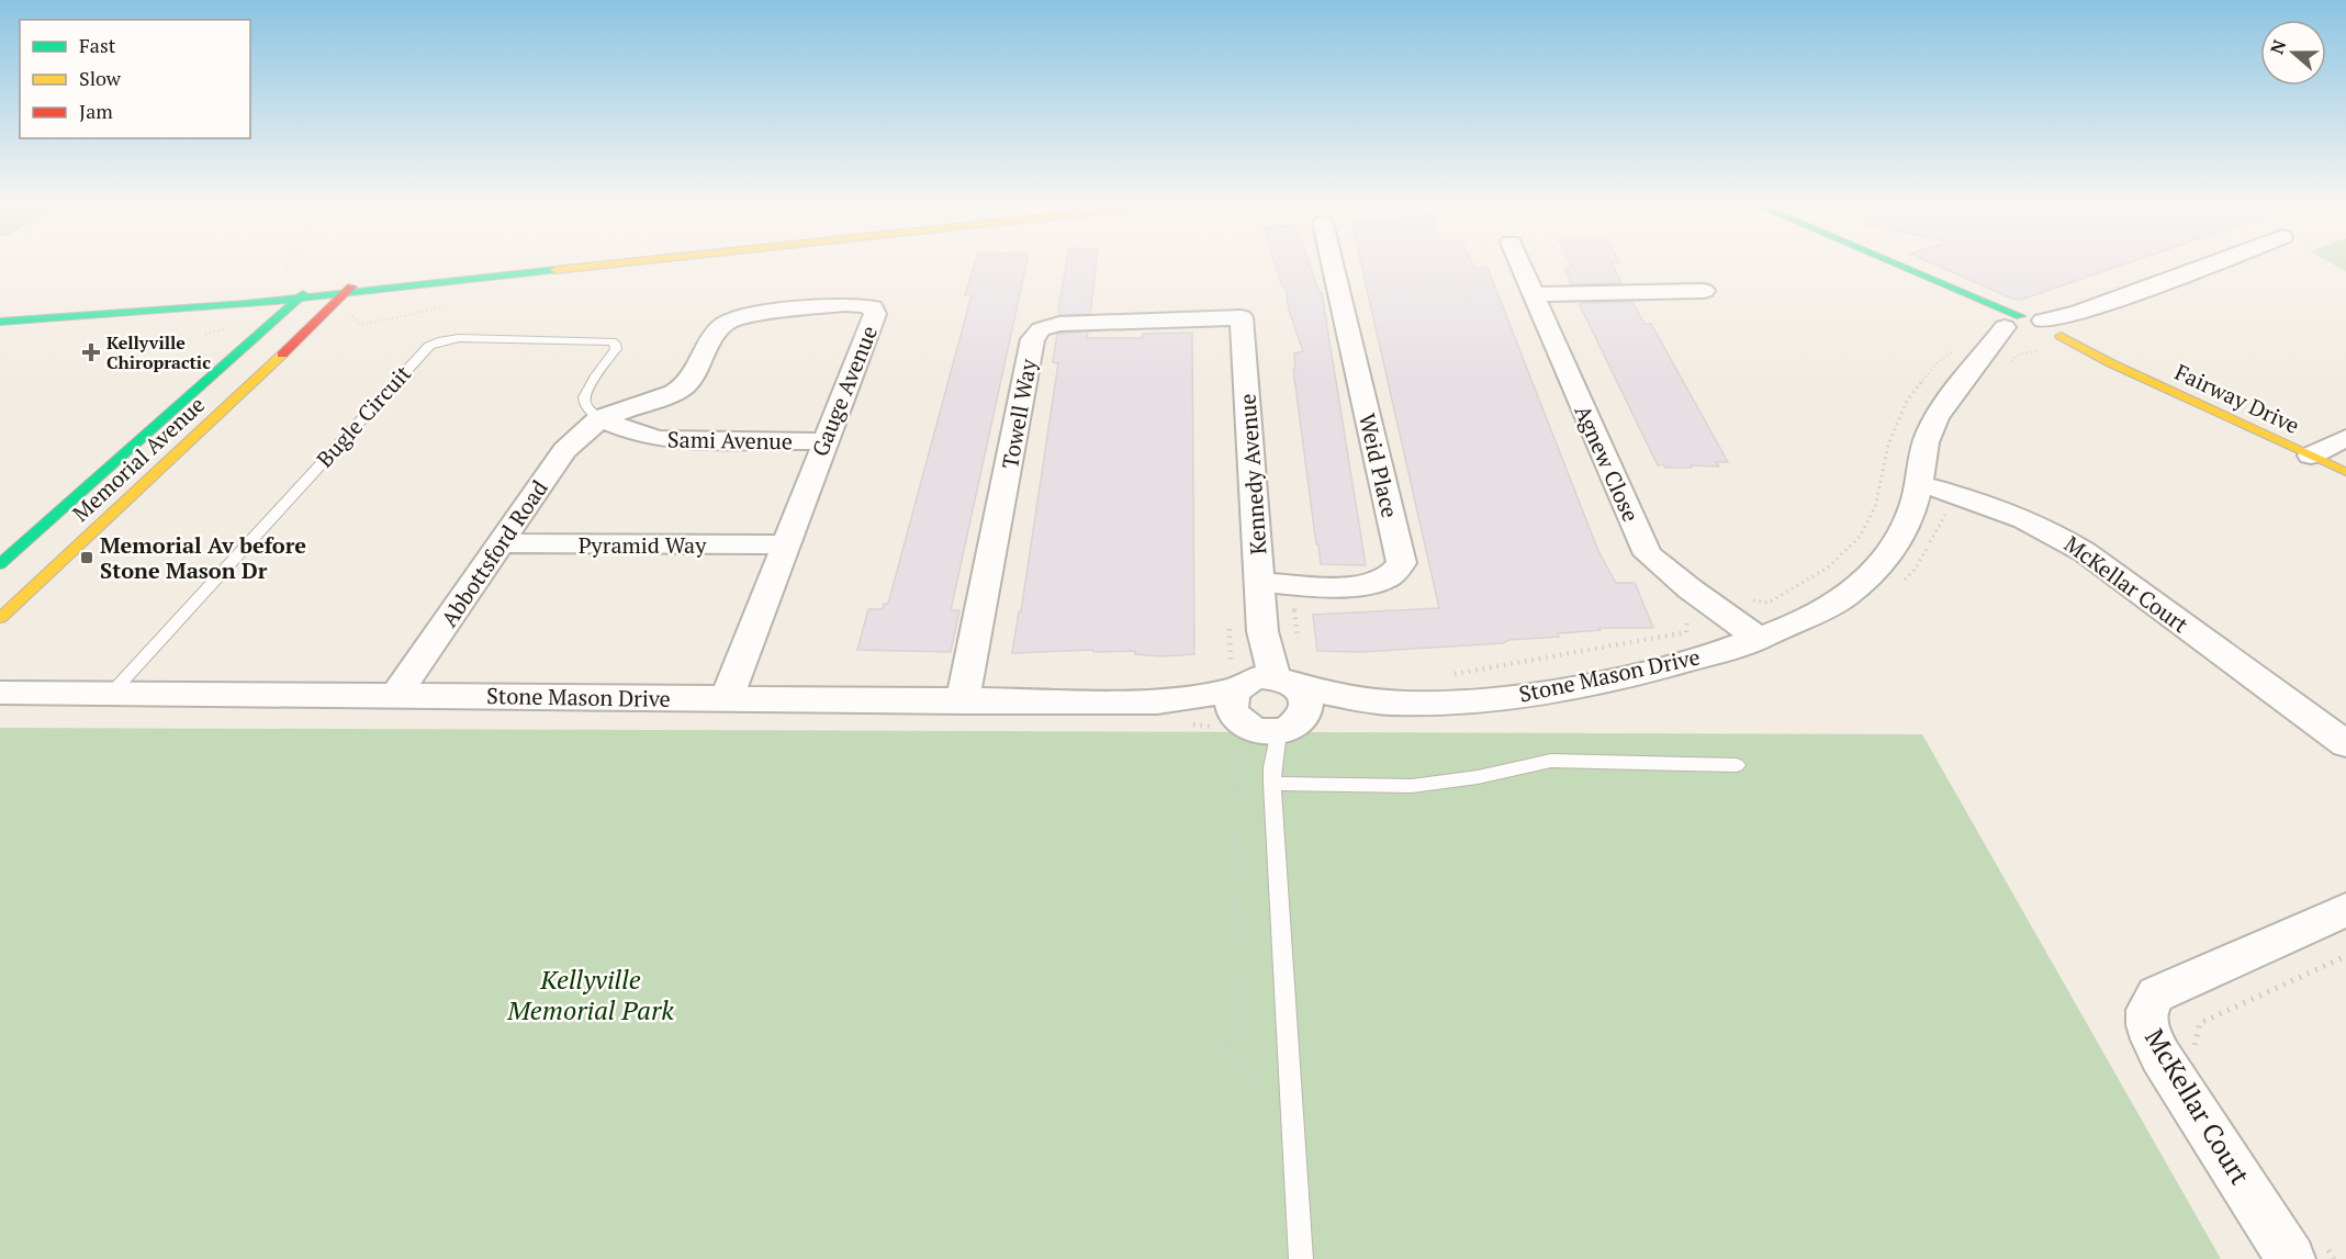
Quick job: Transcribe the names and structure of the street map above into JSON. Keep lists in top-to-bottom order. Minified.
{"streets":{"main road":["Fairway Drive","Memorial Avenue"],"street":["Gauge Avenue","Towell Way","Sami Avenue","Agnew Close","Weid Place","Kennedy Avenue","Pyramid Way","Abbottsford Road","McKellar Court","Stone Mason Drive"],"lane":["Bugle Circuit"]},"crossings":[["Gauge Avenue","Bugle Circuit"],["Gauge Avenue","Sami Avenue"],["Gauge Avenue","Pyramid Way"],["Gauge Avenue","Abbottsford Road"],["Gauge Avenue","Stone Mason Drive"],["Fairway Drive","Stone Mason Drive"],["Towell Way","Kennedy Avenue"],["Towell Way","Stone Mason Drive"],["Bugle Circuit","Sami Avenue"],["Bugle Circuit","Abbottsford Road"],["Bugle Circuit","Stone Mason Drive"],["Sami Avenue","Abbottsford Road"],["Agnew Close","Stone Mason Drive"],["Weid Place","Kennedy Avenue"],["Kennedy Avenue","Stone Mason Drive"],["Pyramid Way","Abbottsford Road"],["Abbottsford Road","Stone Mason Drive"],["McKellar Court","Stone Mason Drive"]],"parks":["Kellyville Memorial Park"],"places":{"health":["Kellyville Chiropractic"],"transit":["Memorial Av before Stone Mason Dr"]},"legend":["Fast","Slow","Jam"],"north":"left"}
